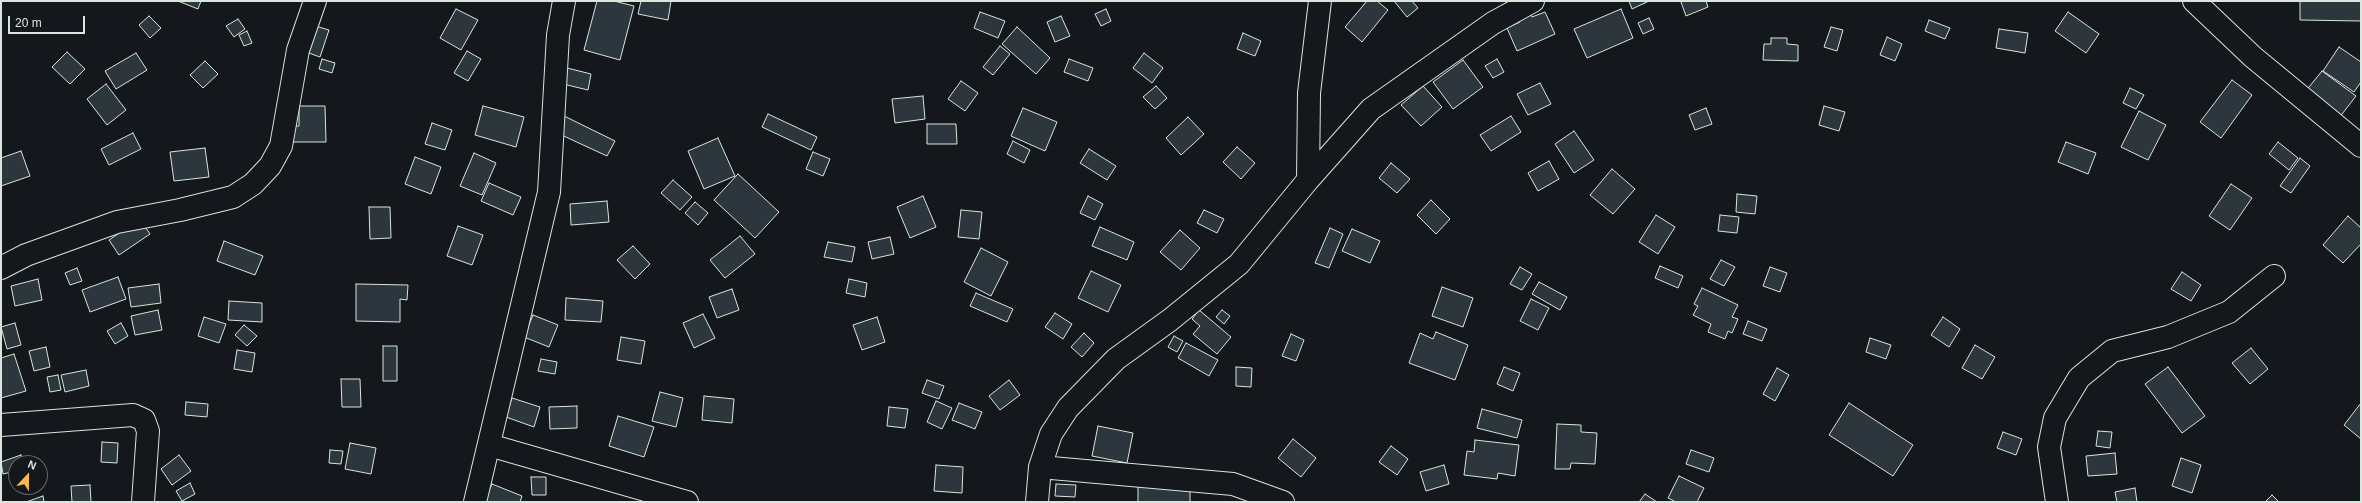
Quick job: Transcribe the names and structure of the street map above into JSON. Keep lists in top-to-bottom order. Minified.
{"scale_bar":"20 m","north":"top"}
